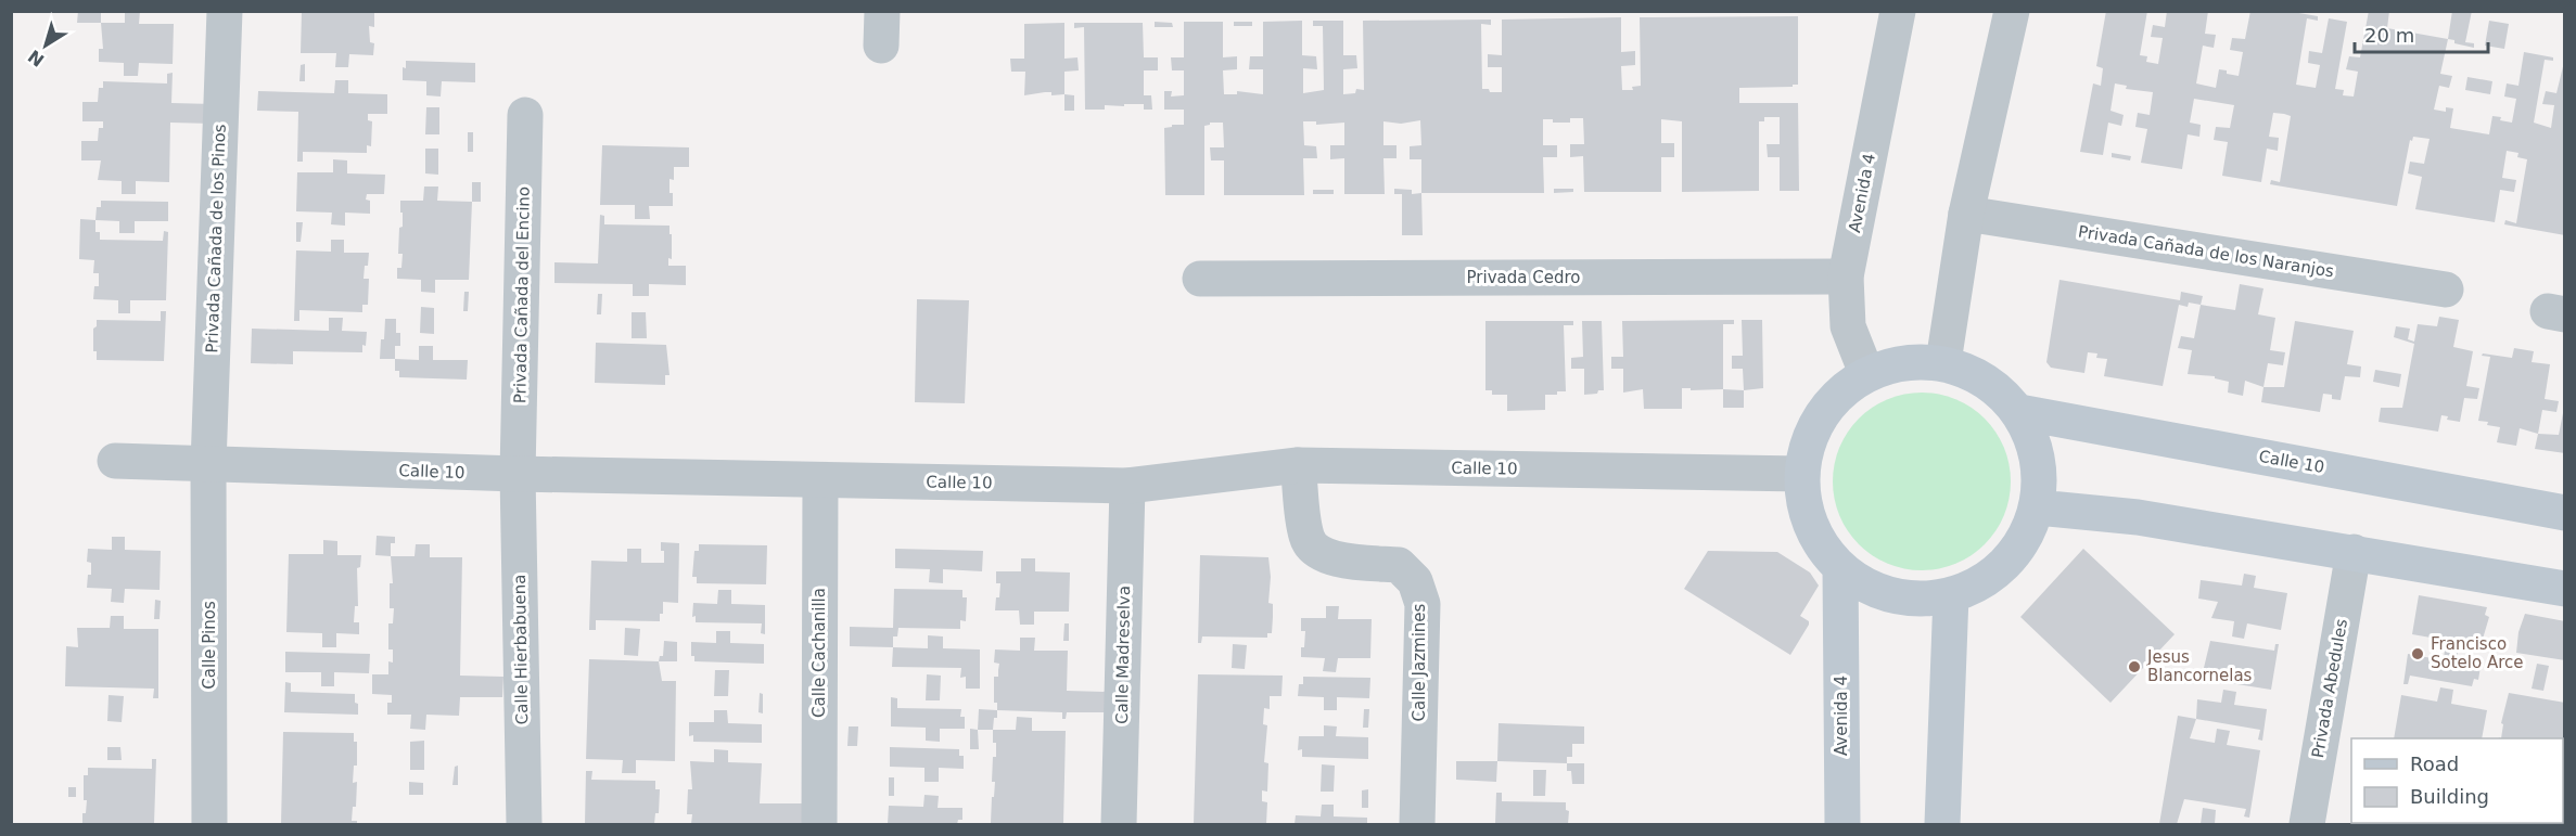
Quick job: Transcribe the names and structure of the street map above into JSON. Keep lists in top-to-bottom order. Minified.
{"streets":{"main road":["Avenida 4","Calle 10"],"street":["Privada Cañada de los Pinos","Privada Cañada de los Naranjos","Privada Cedro","Privada Cañada del Encino","Calle Pinos","Calle Hierbabuena","Calle Cachanilla","Calle Madreselva","Calle Jazmines","Privada Abedules"]},"crossings":[["Avenida 4","Privada Cedro"],["Privada Cañada de los Pinos","Calle 10"],["Privada Cañada de los Pinos","Calle Pinos"],["Privada Cañada del Encino","Calle 10"],["Privada Cañada del Encino","Calle Hierbabuena"],["Calle 10","Calle Pinos"],["Calle 10","Calle Hierbabuena"],["Calle 10","Calle Cachanilla"],["Calle 10","Calle Madreselva"],["Calle 10","Calle Jazmines"]],"places":["Francisco Sotelo Arce","Jesus Blancornelas"],"legend":["Road","Building"],"scale_bar":"20 m","north":"bottom left"}
